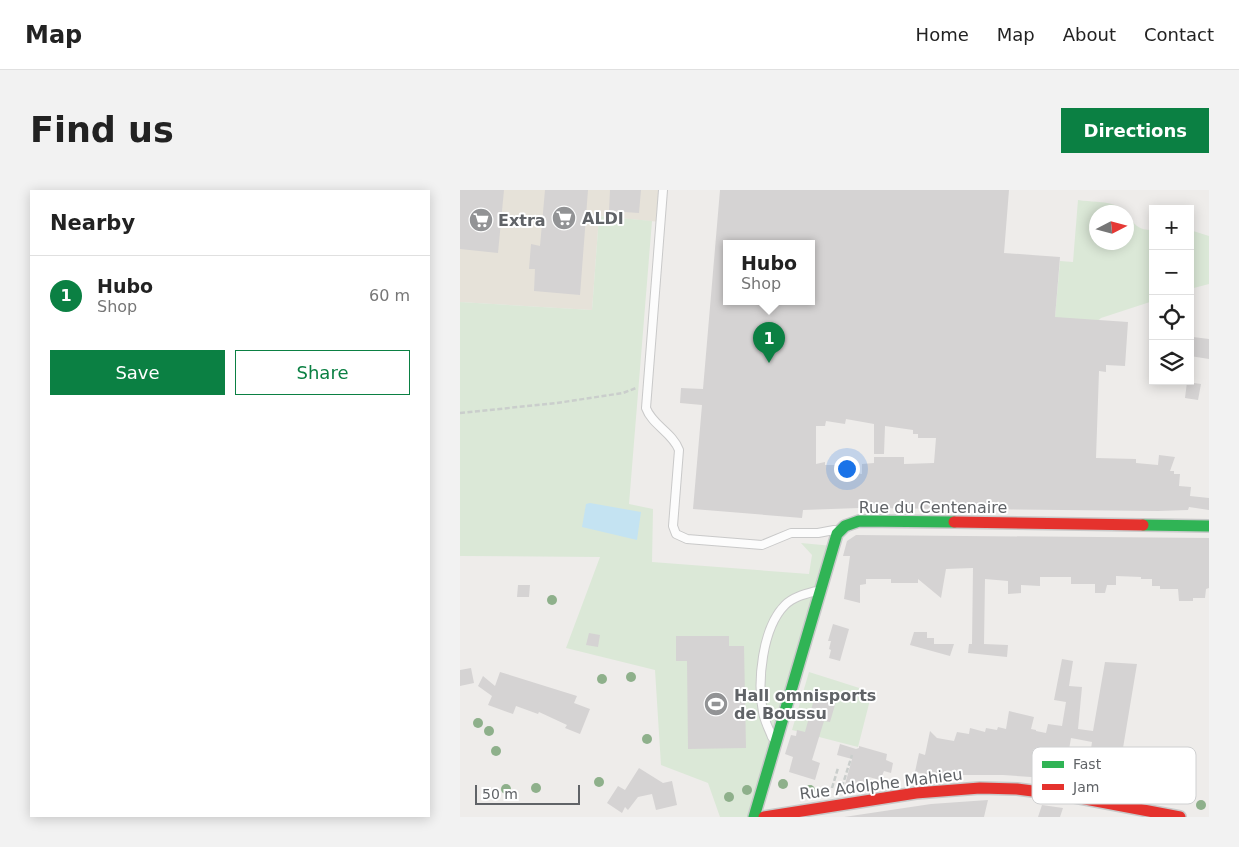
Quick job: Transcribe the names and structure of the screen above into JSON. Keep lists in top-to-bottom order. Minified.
{"streets":{"street":["Rue du Centenaire","Rue Adolphe Mahieu"]},"places":{"supermarket":["ALDI","Extra"],"sports":["Hall omnisports de Boussu"]},"legend":["Fast","Jam"],"scale_bar":"50 m","north":"right","page":{"header":"Map","nav":["Home","Map","About","Contact"],"buttons":["Directions",["Save","Share"]],"title":"Find us","heading":"Nearby","map_buttons":["+","−"],"popup":["Hubo","Shop"],"list":[{"mark":"1","name":"Hubo","note":"Shop","value":"60 m"}],"pins":"1","scale":"50 m"}}
